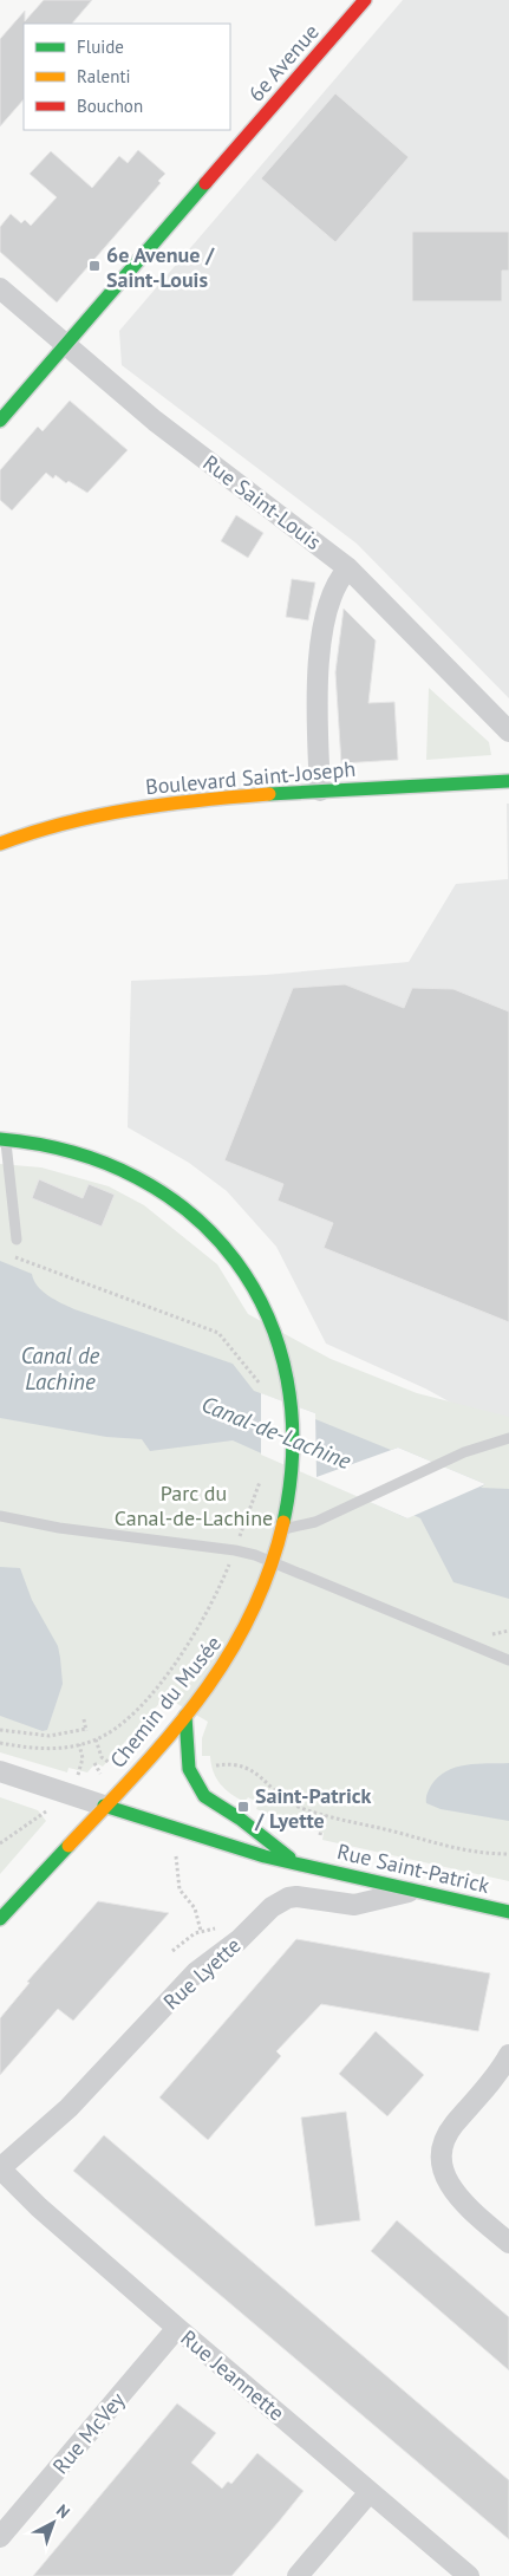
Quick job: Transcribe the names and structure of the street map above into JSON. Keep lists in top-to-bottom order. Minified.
{"streets":{"street":["6e Avenue","Rue Saint-Louis","Boulevard Saint-Joseph","Chemin du Musée","Rue Saint-Patrick","Rue Lyette","Rue Jeannette","Rue McVey"]},"crossings":[["6e Avenue","Rue Saint-Louis"],["Chemin du Musée","Rue Saint-Patrick"],["Rue Saint-Patrick","Rue Lyette"],["Rue Lyette","Rue Jeannette"],["Rue Jeannette","Rue McVey"]],"water":["Canal de Lachine","Canal-de-Lachine"],"parks":["Parc du Canal-de-Lachine"],"places":{"transit":["6e Avenue / Saint-Louis","Saint-Patrick / Lyette"]},"legend":["Fluide","Ralenti","Bouchon"],"north":"top right"}
